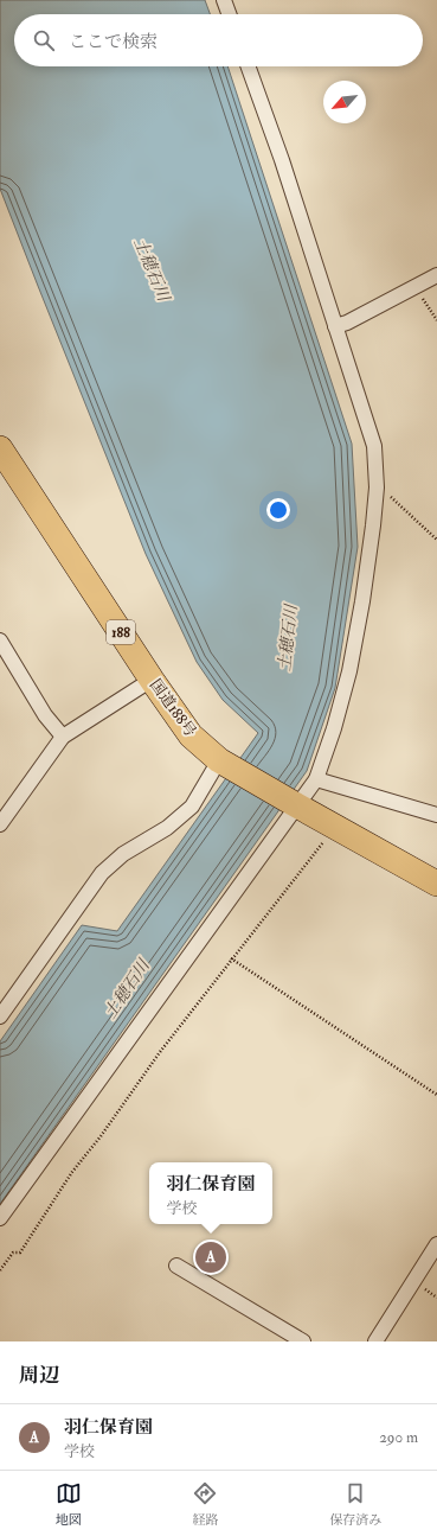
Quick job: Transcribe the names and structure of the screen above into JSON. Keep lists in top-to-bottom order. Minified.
{"streets":{"highway":["188","国道188号"]},"water":["土穂石川"],"north":"bottom left","page":{"search":"ここで検索","popup":["羽仁保育園","学校"],"pins":"A","heading":"周辺","list":[{"mark":"A","name":"羽仁保育園","note":"学校","value":"290 m"}],"nav":["地図","経路","保存済み"]}}
